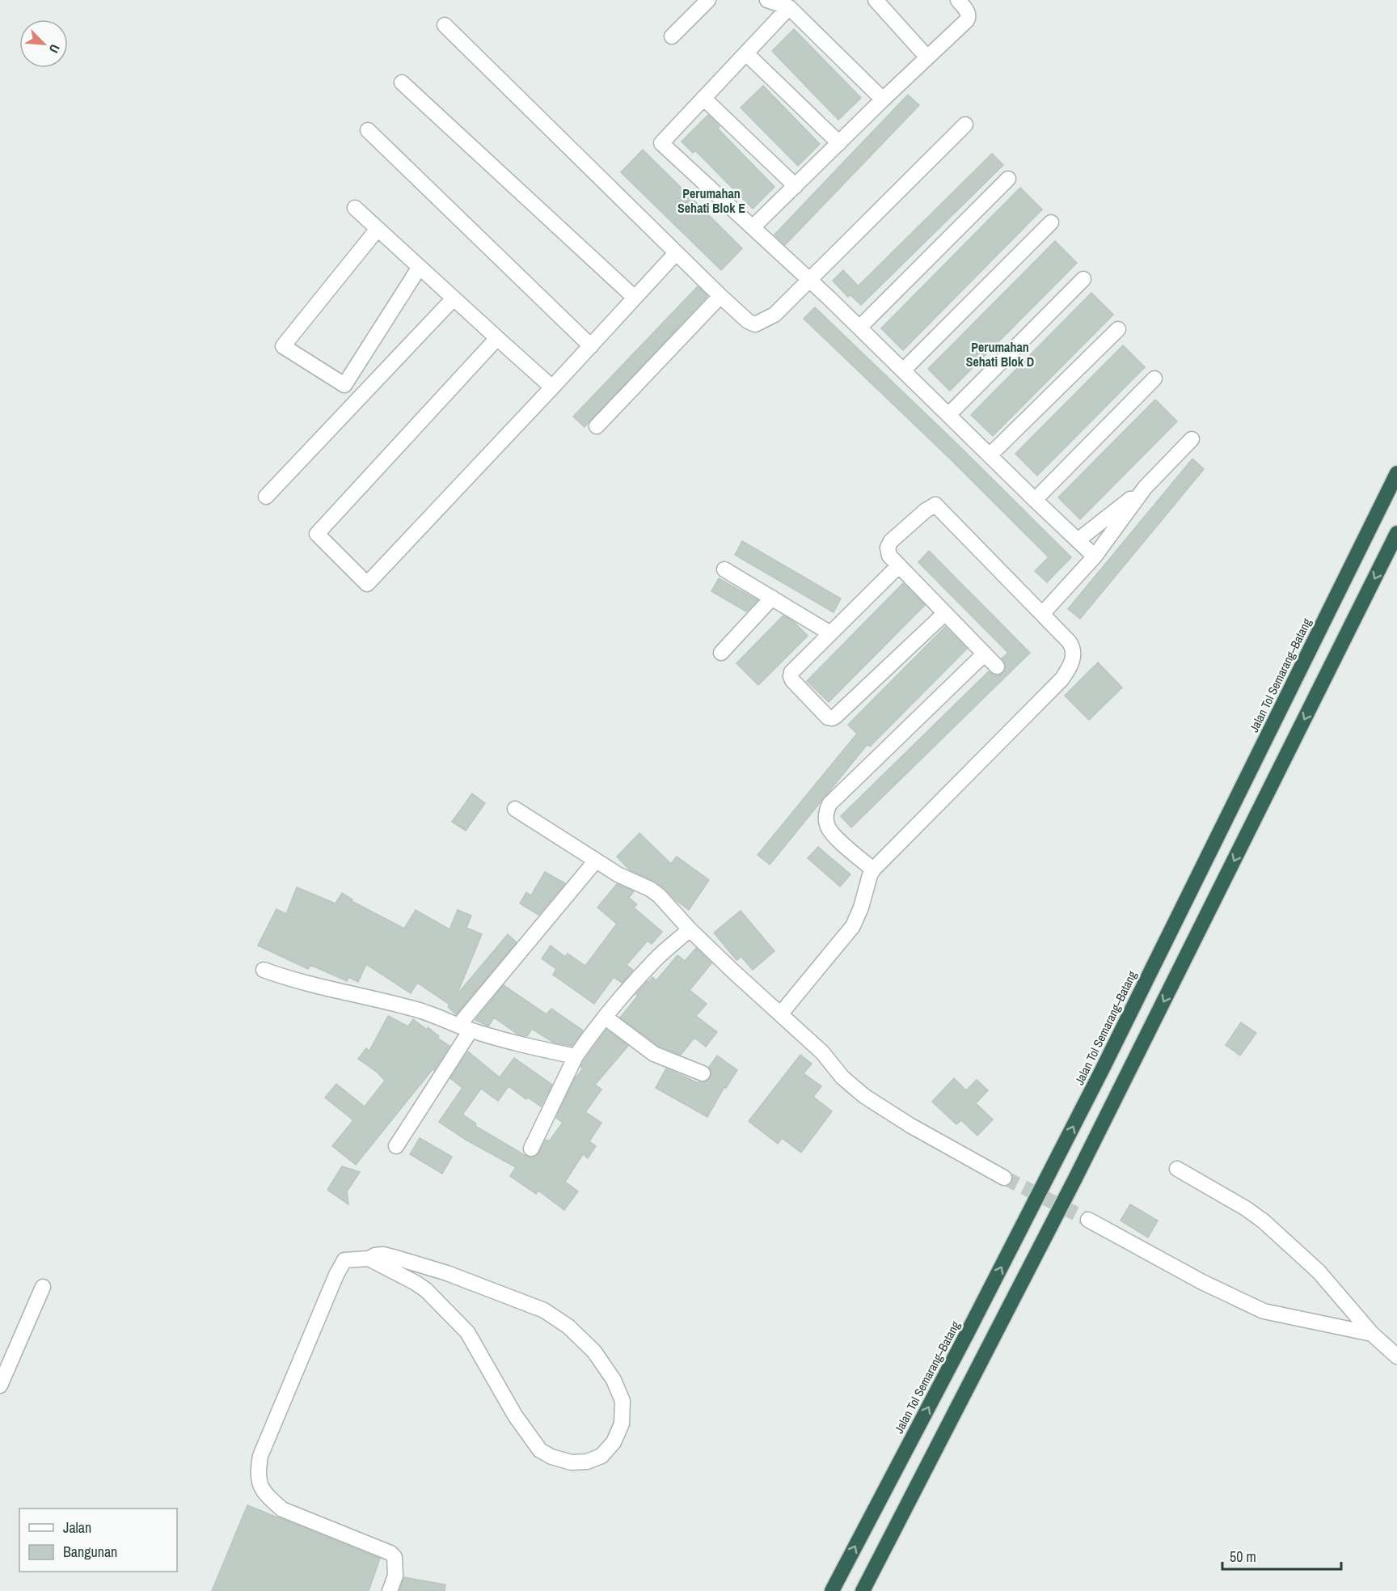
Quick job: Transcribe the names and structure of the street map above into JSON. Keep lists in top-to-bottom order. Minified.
{"streets":{"highway":["Jalan Tol Semarang–Batang"]},"districts":["Perumahan Sehati Blok E","Perumahan Sehati Blok D"],"legend":["Jalan","Bangunan"],"scale_bar":"50 m","north":"bottom right"}
